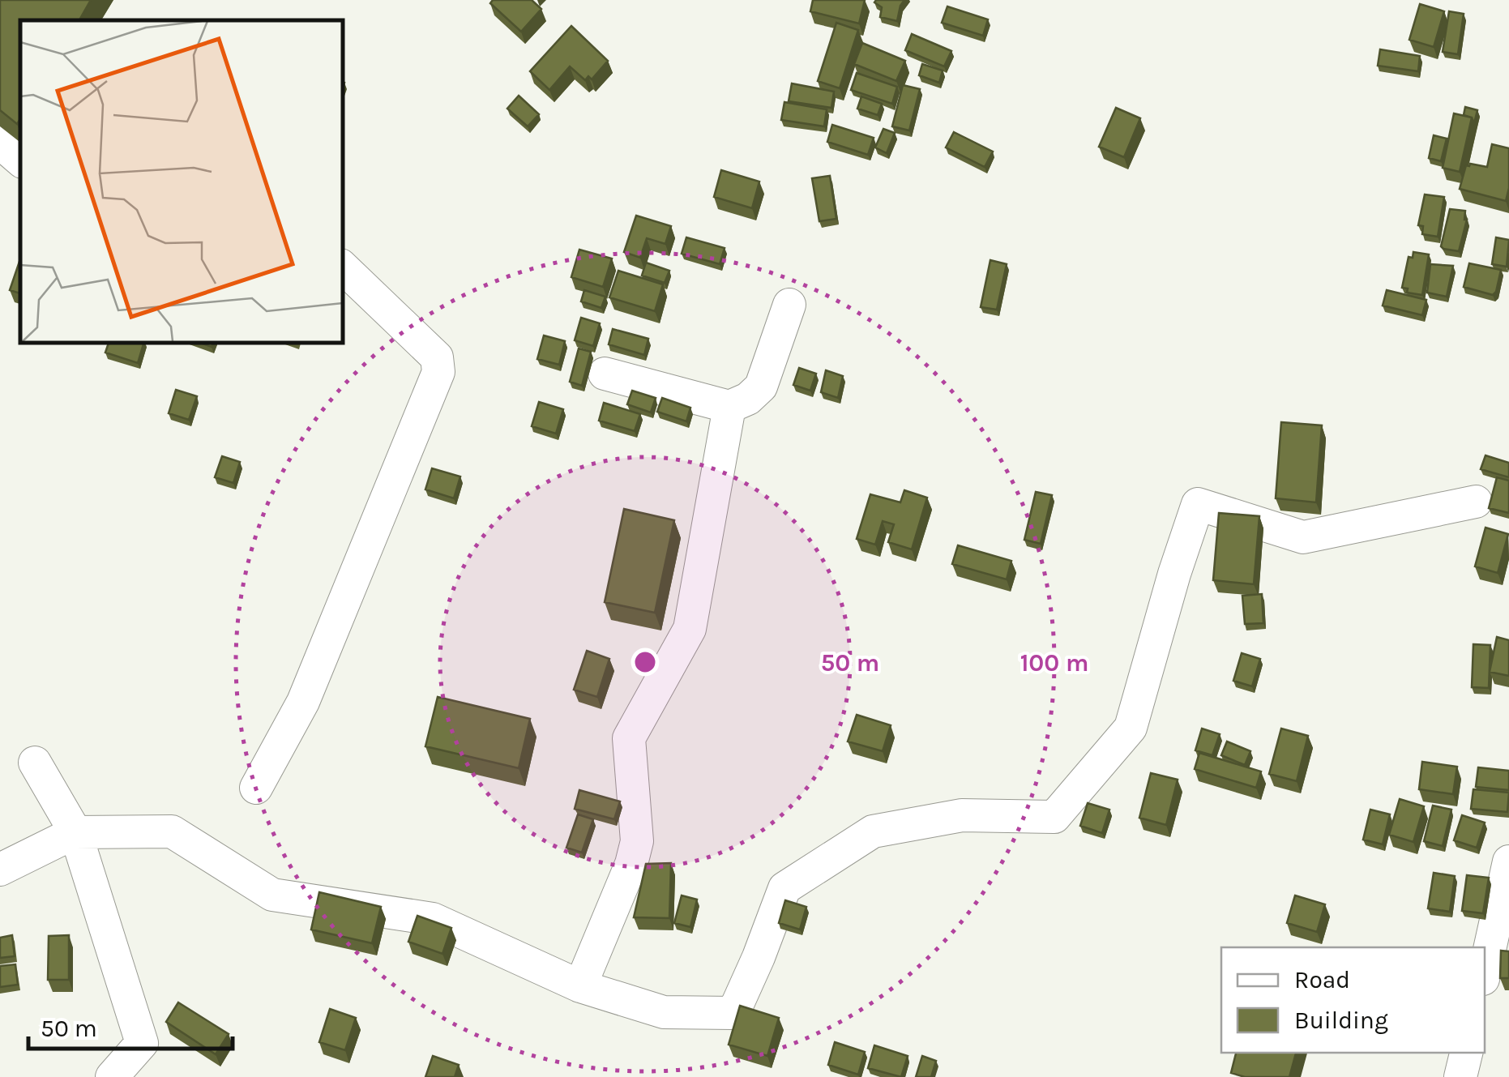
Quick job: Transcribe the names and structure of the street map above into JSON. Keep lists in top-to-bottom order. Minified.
{"legend":["Road","Building"],"scale_bar":"50 m","rings":["50 m","100 m"]}
